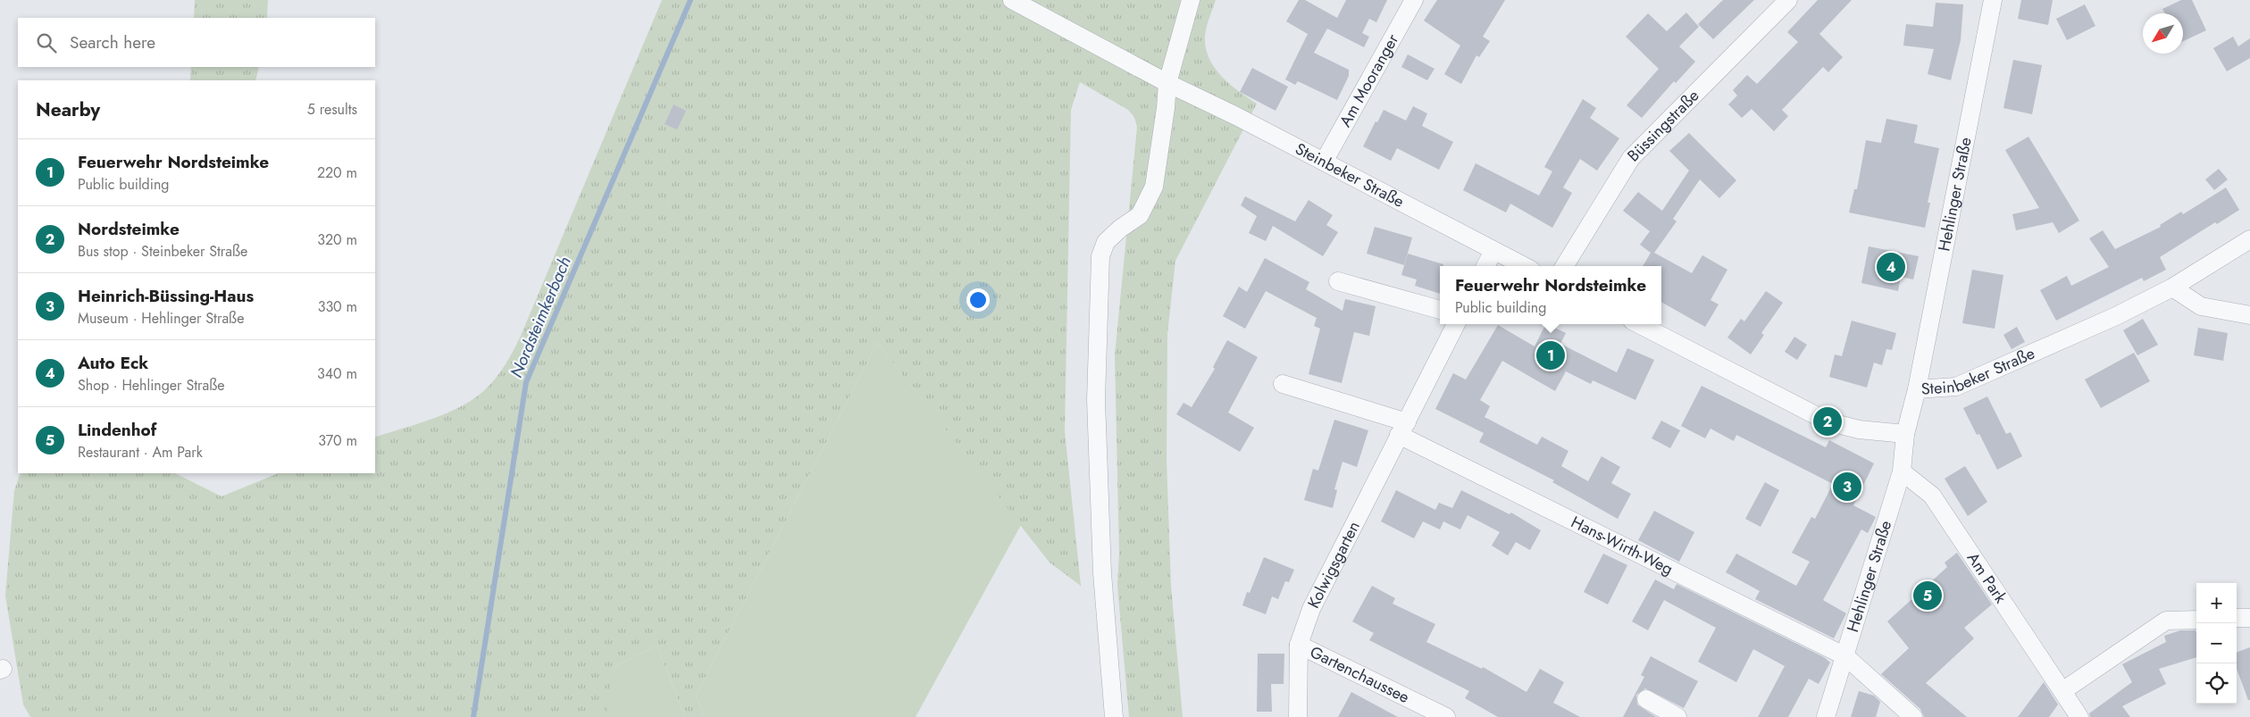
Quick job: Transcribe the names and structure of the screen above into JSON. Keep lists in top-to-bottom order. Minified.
{"streets":{"street":["Am Mooranger","Büssingstraße","Steinbeker Straße","Hehlinger Straße","Hans-Wirth-Weg","Kolwigsgarten","Am Park","Gartenchaussee"]},"crossings":[["Am Mooranger","Steinbeker Straße"],["Steinbeker Straße","Hehlinger Straße"],["Hehlinger Straße","Hans-Wirth-Weg"],["Hehlinger Straße","Am Park"],["Hans-Wirth-Weg","Kolwigsgarten"],["Kolwigsgarten","Gartenchaussee"]],"water":["Nordsteimkerbach"],"north":"bottom left","page":{"search":"Search here","heading":["Nearby","5 results"],"list":[{"mark":"1","name":"Feuerwehr Nordsteimke","note":"Public building","value":"220 m"},{"mark":"2","name":"Nordsteimke","note":"Bus stop · Steinbeker Straße","value":"320 m"},{"mark":"3","name":"Heinrich-Büssing-Haus","note":"Museum · Hehlinger Straße","value":"330 m"},{"mark":"4","name":"Auto Eck","note":"Shop · Hehlinger Straße","value":"340 m"},{"mark":"5","name":"Lindenhof","note":"Restaurant · Am Park","value":"370 m"}],"pins":["4","1","2","3","5"],"popup":["Feuerwehr Nordsteimke","Public building"],"map_buttons":["+","−"]}}
